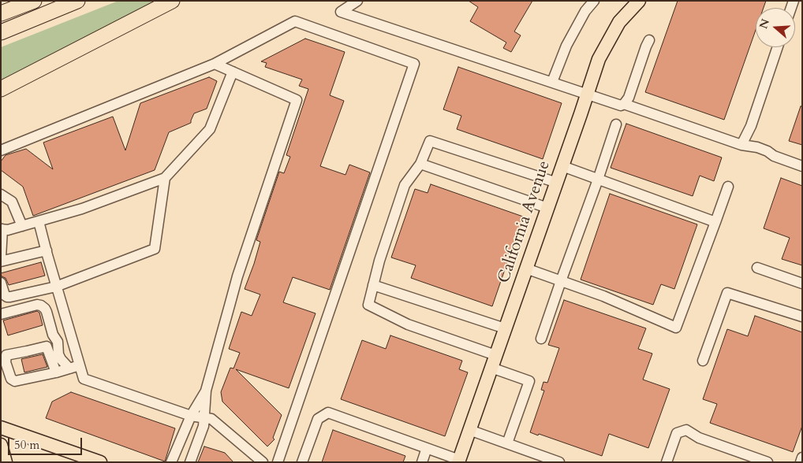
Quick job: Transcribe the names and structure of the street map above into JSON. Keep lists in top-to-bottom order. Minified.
{"streets":{"main road":["California Avenue"]},"scale_bar":"50 m","north":"left"}
